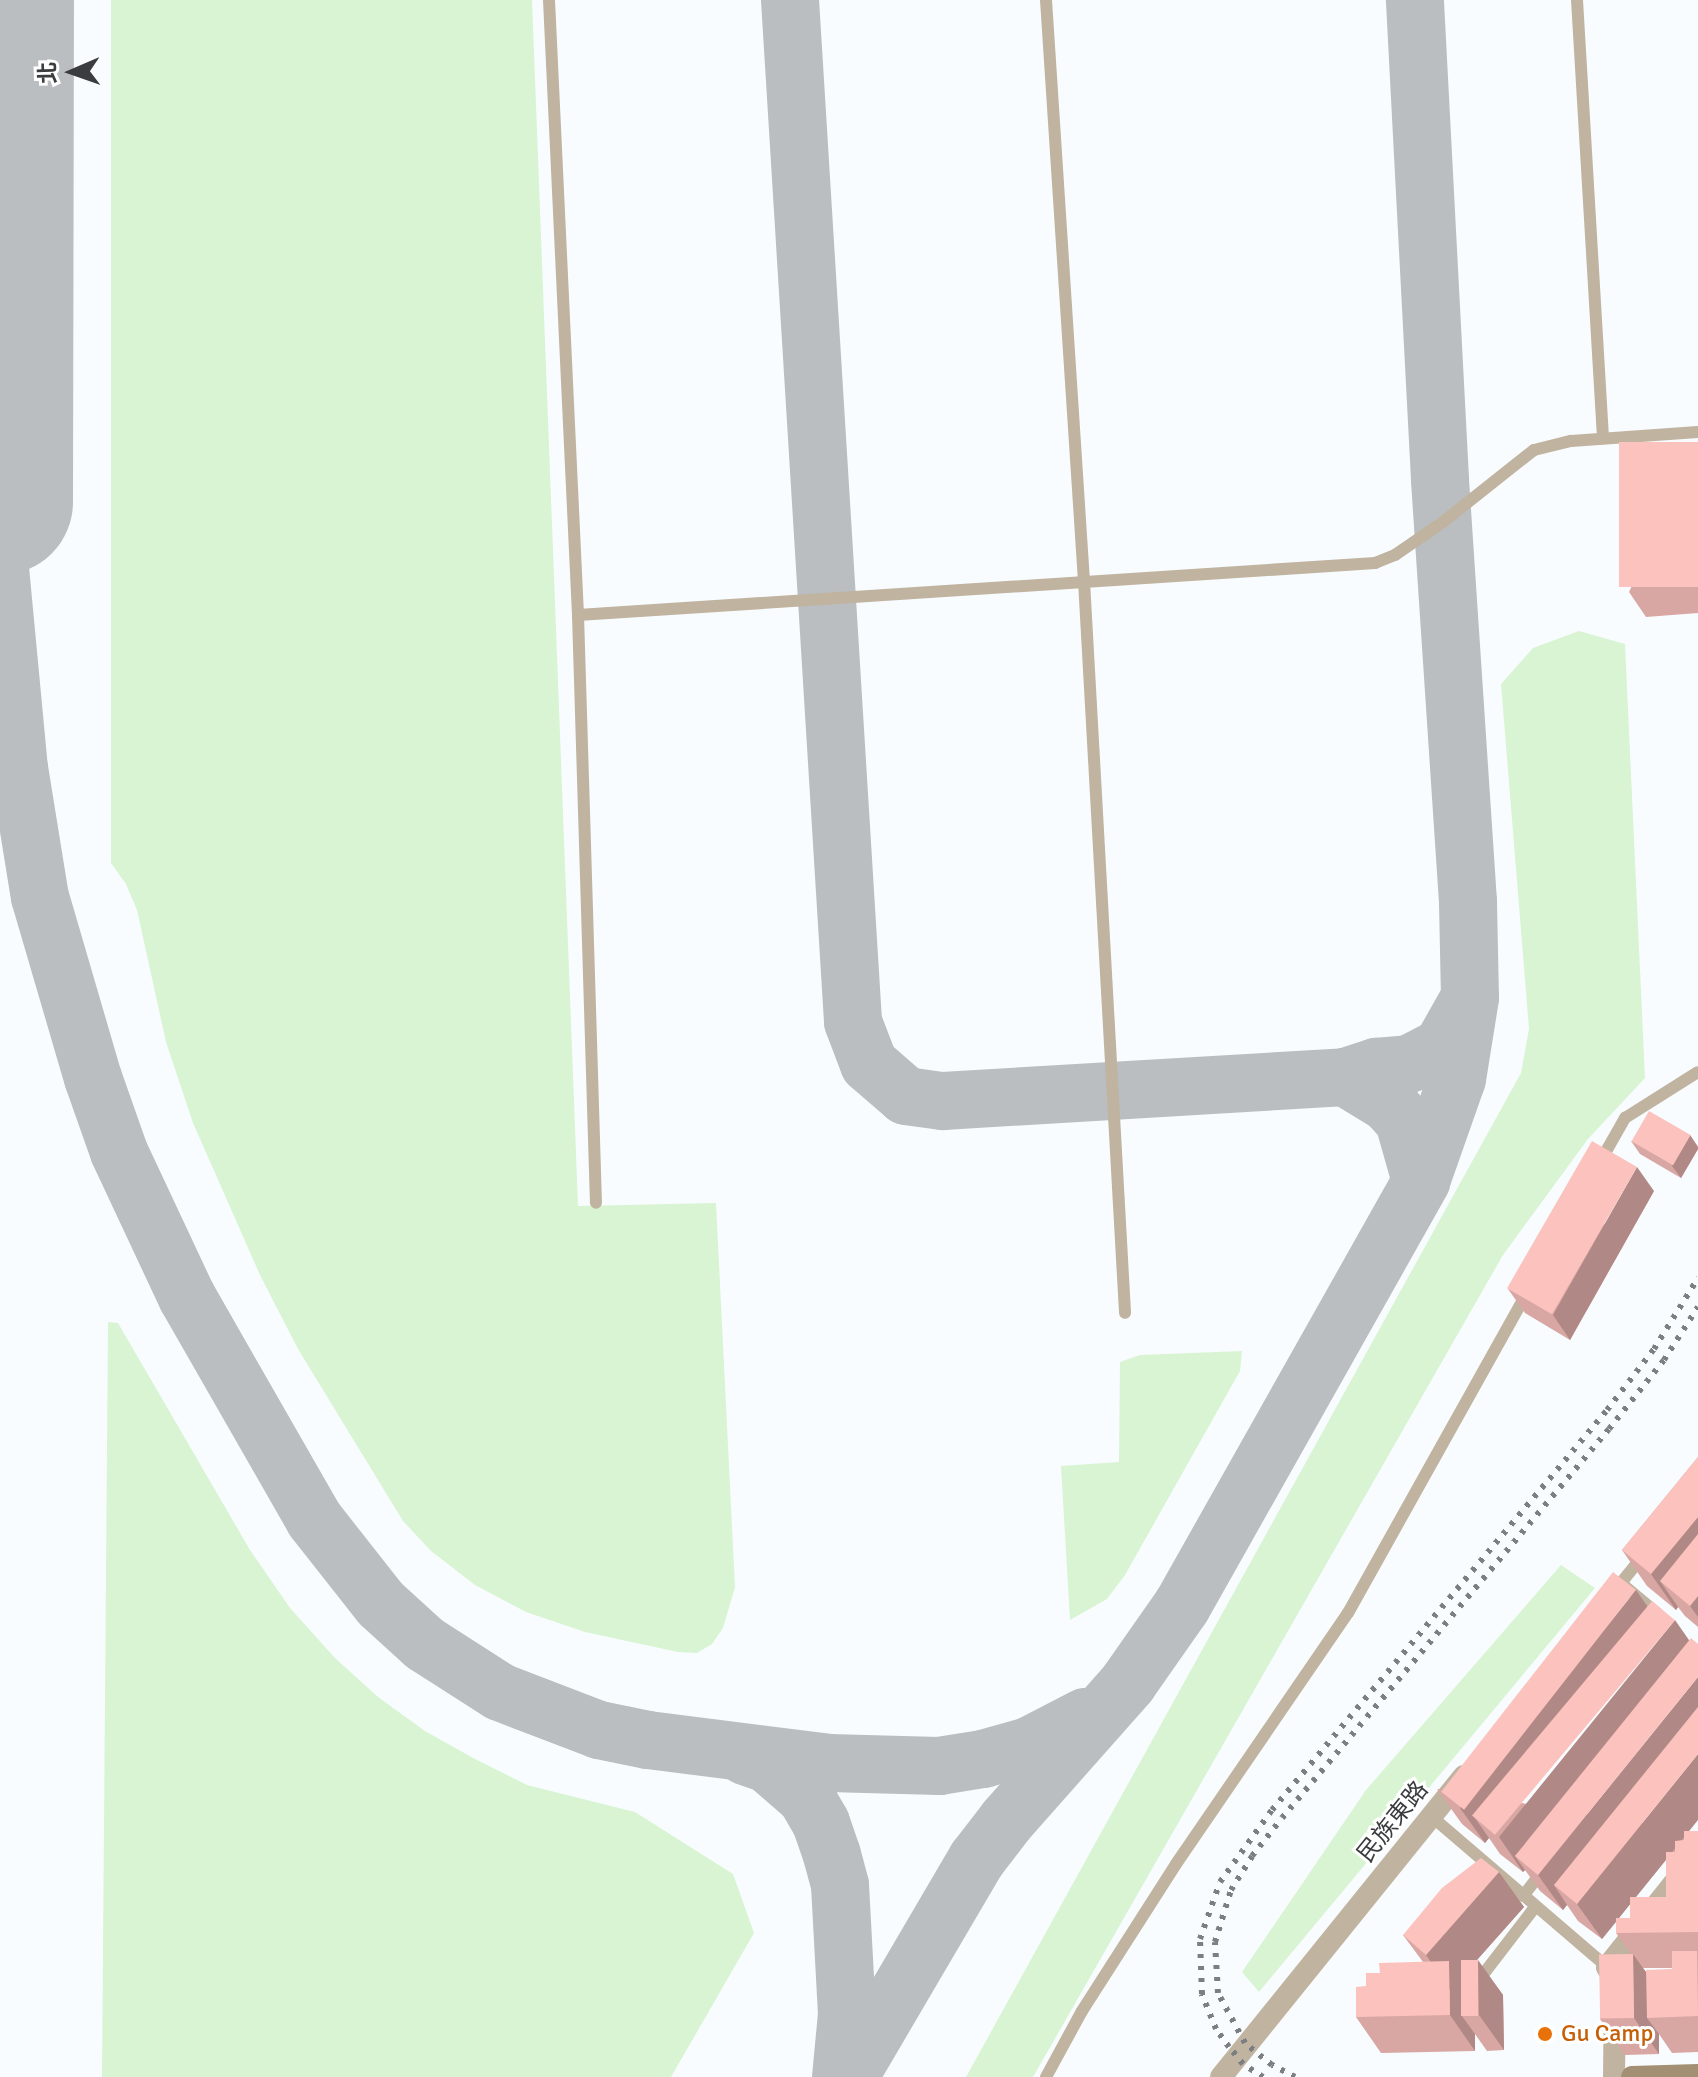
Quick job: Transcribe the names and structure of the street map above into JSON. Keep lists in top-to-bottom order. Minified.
{"streets":{"street":["民族東路"]},"places":["Gu Camp"],"north":"left"}
